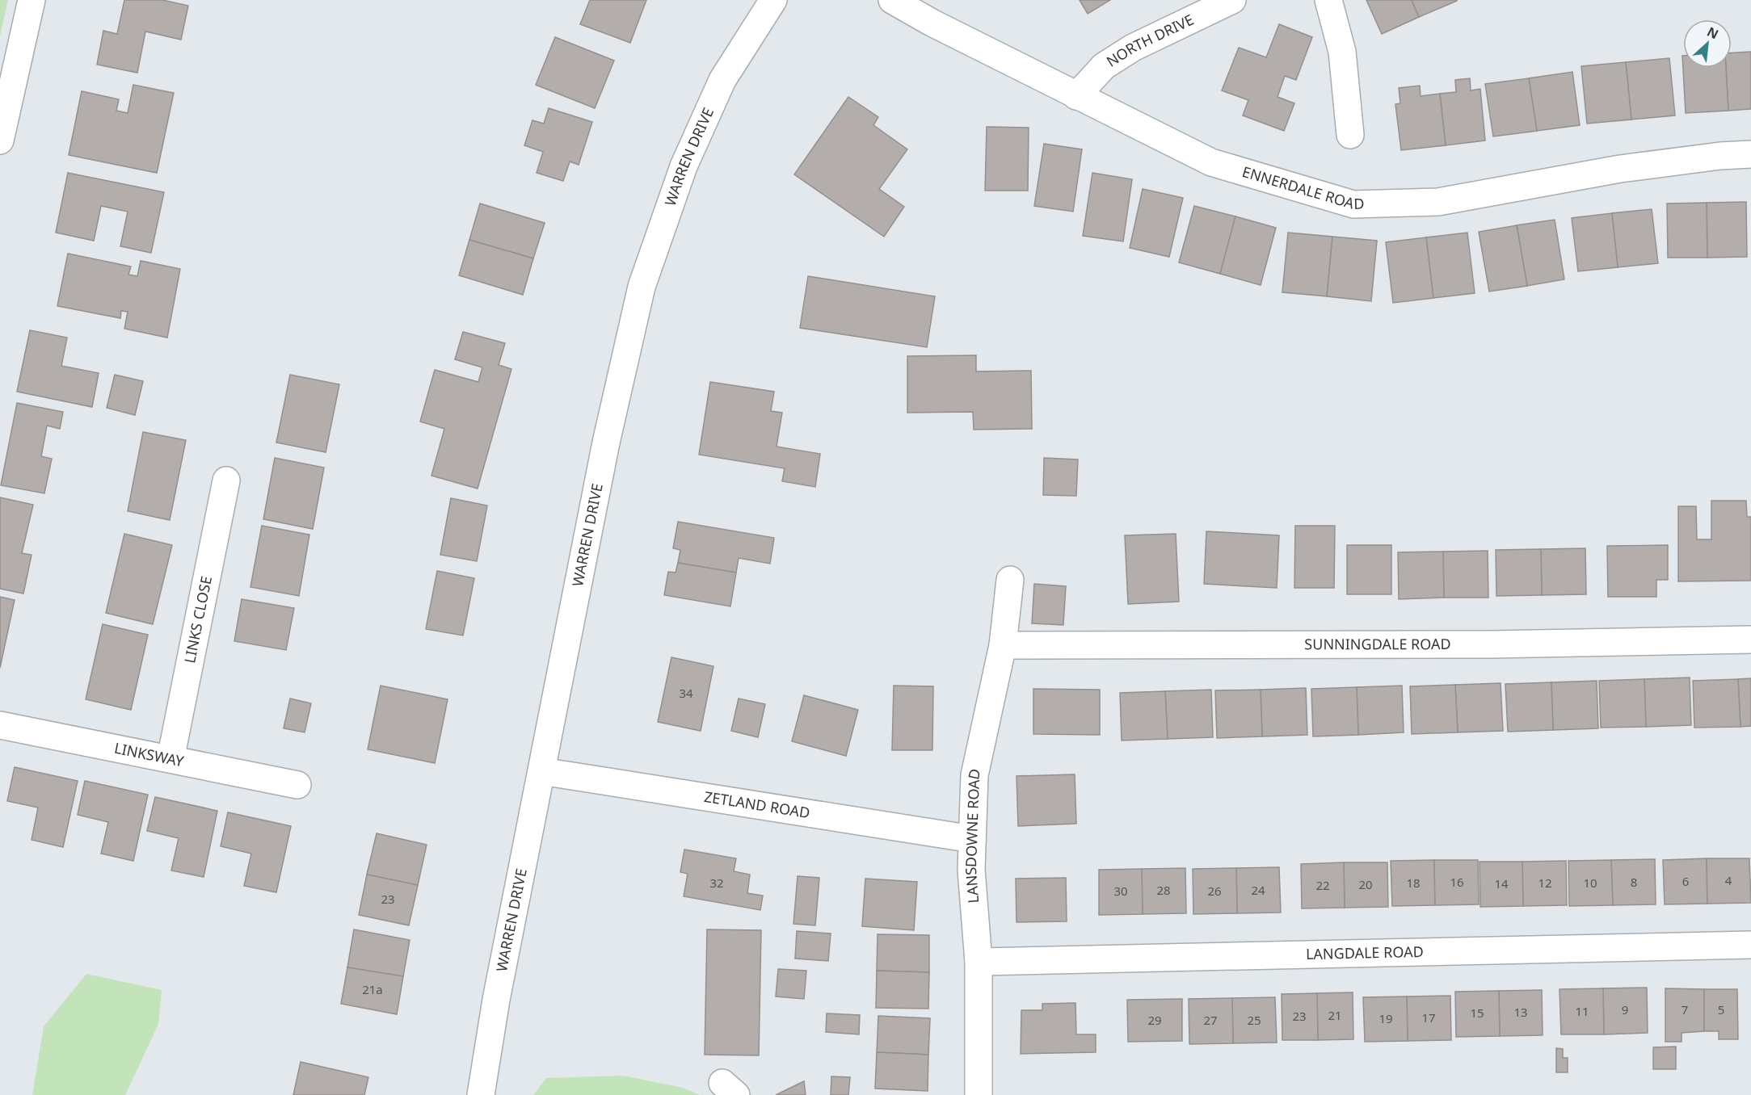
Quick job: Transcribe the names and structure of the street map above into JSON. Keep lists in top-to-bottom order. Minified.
{"streets":{"street":["NORTH DRIVE","WARREN DRIVE","ENNERDALE ROAD","LINKS CLOSE","SUNNINGDALE ROAD","LINKSWAY","ZETLAND ROAD","LANSDOWNE ROAD","LANGDALE ROAD"]},"crossings":[["NORTH DRIVE","ENNERDALE ROAD"],["WARREN DRIVE","ZETLAND ROAD"],["LINKS CLOSE","LINKSWAY"],["SUNNINGDALE ROAD","LANSDOWNE ROAD"],["ZETLAND ROAD","LANSDOWNE ROAD"],["LANSDOWNE ROAD","LANGDALE ROAD"]],"house_numbers":["34","4","6","16","8","32","18","12","10","14","20","22","28","24","30","26","23","21a","9","7","5","11","13","15","21","23","17","19","29","27","25"],"north":"top right"}
